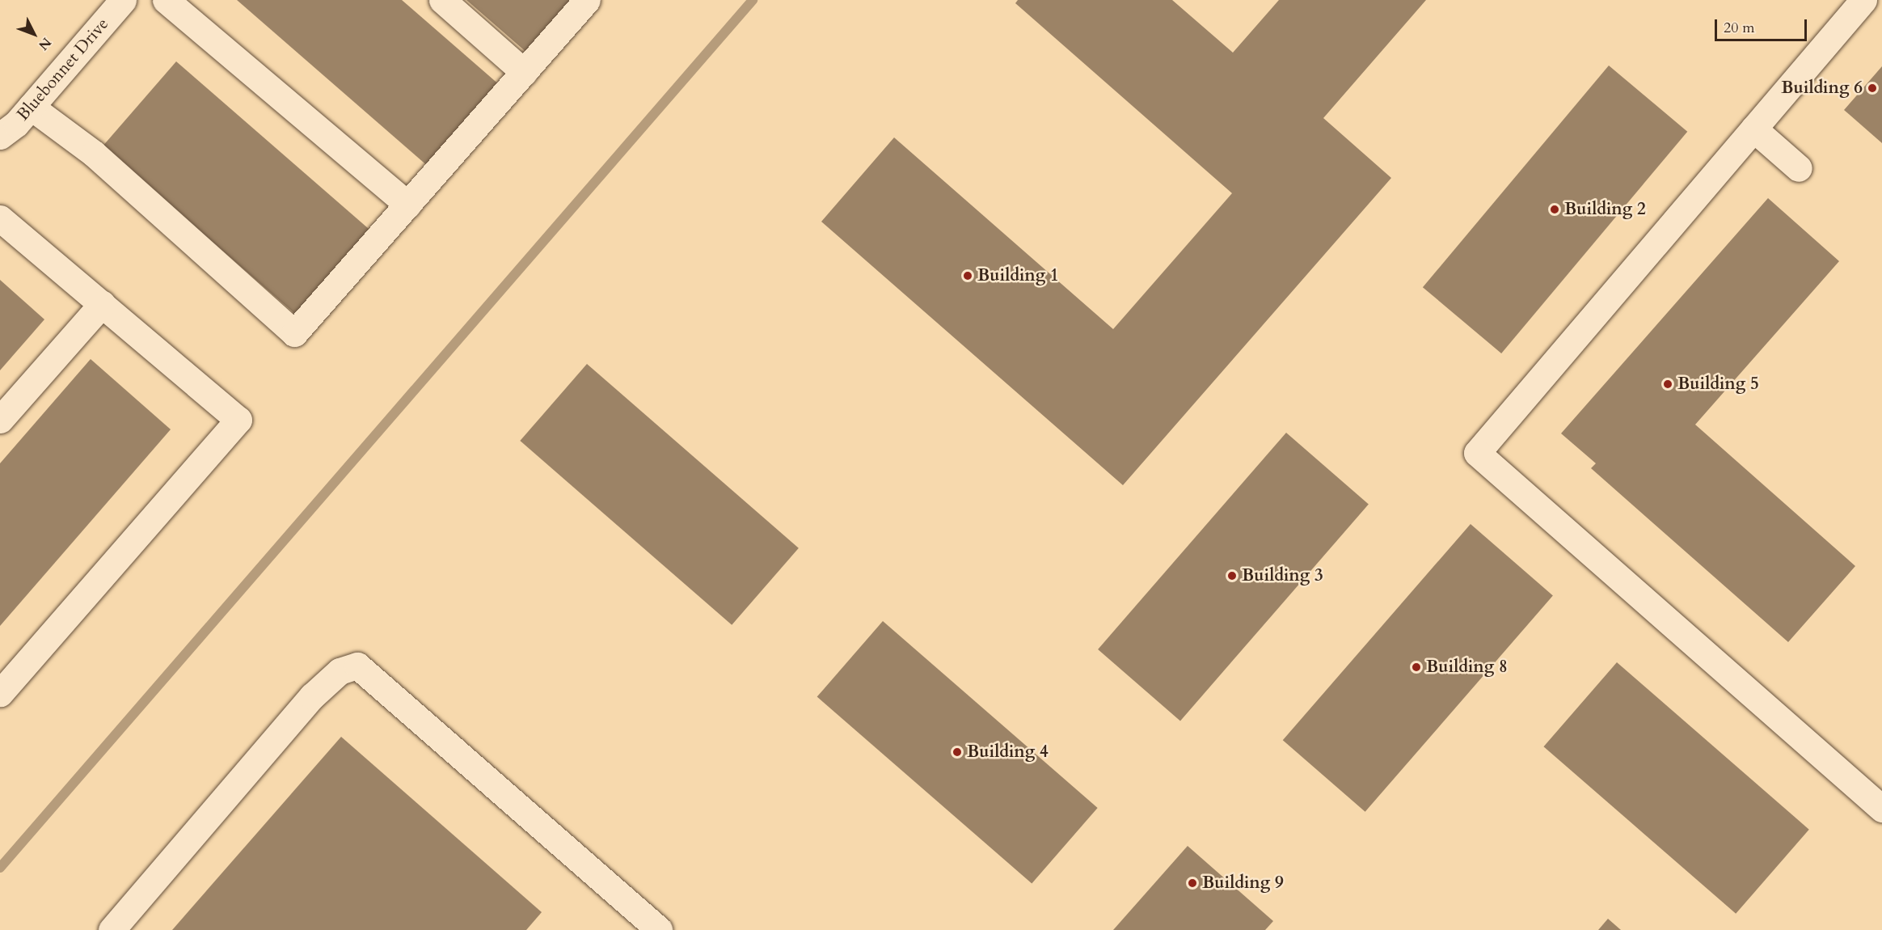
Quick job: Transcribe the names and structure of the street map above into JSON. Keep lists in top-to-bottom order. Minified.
{"streets":{"street":["Bluebonnet Drive"]},"places":["Building 6","Building 2","Building 1","Building 5","Building 3","Building 8","Building 4","Building 9"],"scale_bar":"20 m","north":"bottom right"}
